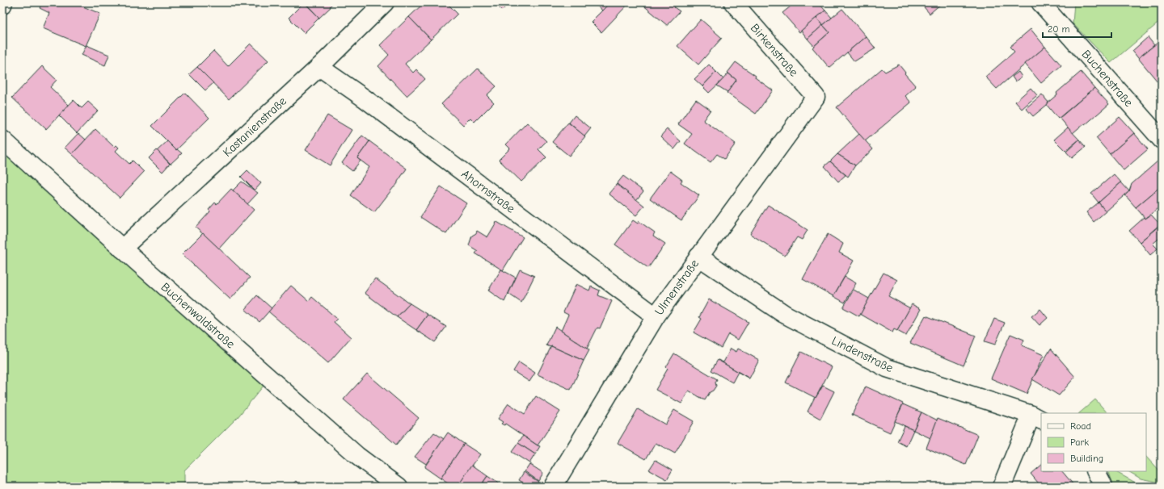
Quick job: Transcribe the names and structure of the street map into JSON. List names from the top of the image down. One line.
{"streets":{"street":["Birkenstraße","Buchenstraße","Kastanienstraße","Ahornstraße","Ulmenstraße","Buchenwaldstraße","Lindenstraße"]},"crossings":[["Birkenstraße","Ulmenstraße"],["Kastanienstraße","Ahornstraße"],["Kastanienstraße","Buchenwaldstraße"],["Ahornstraße","Ulmenstraße"],["Ulmenstraße","Lindenstraße"]],"legend":["Road","Park","Building"],"scale_bar":"20 m"}
